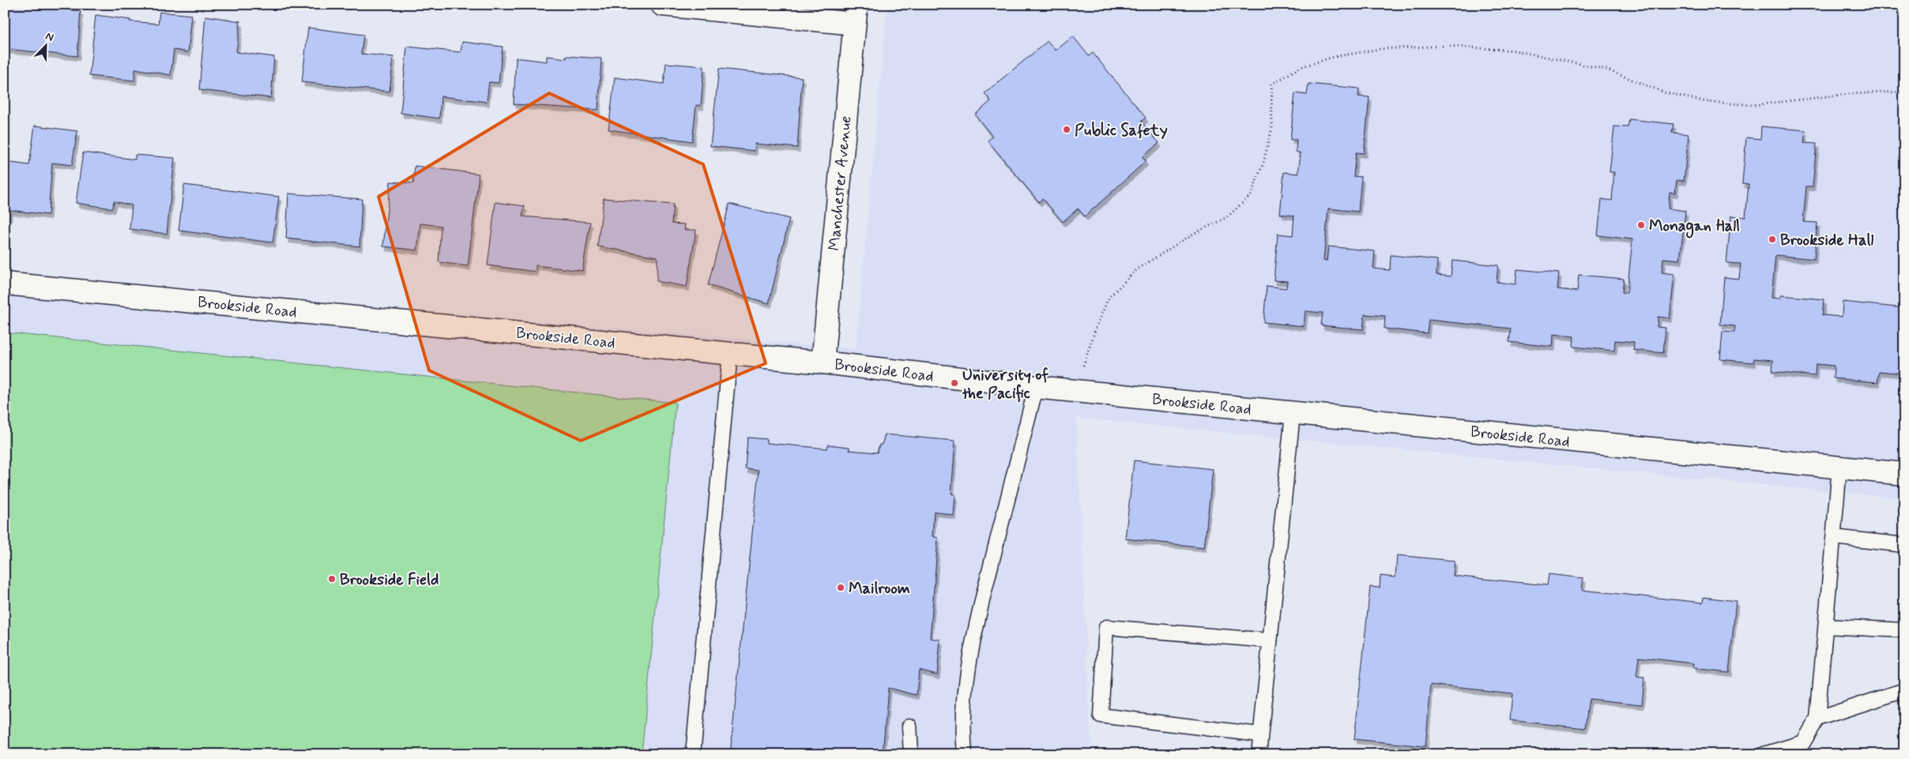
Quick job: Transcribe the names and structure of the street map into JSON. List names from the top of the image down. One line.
{"streets":{"street":["Manchester Avenue","Brookside Road"]},"crossings":[["Manchester Avenue","Brookside Road"]],"places":["Public Safety","Monagan Hall","Brookside Hall","University of the Pacific","Brookside Field","Mailroom"],"north":"top right"}
